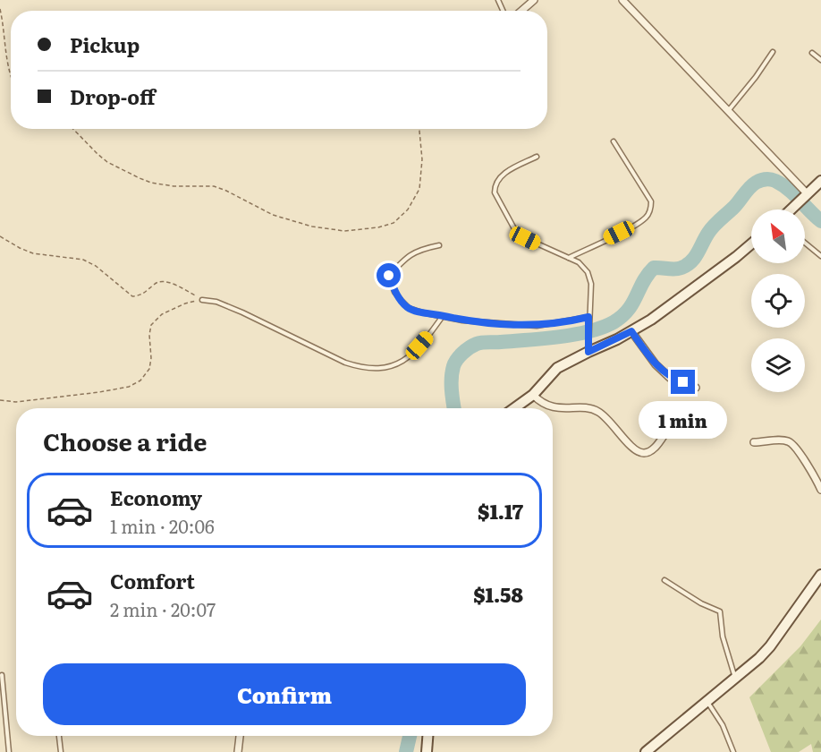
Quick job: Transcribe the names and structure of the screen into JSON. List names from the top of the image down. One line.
{"north":"top left","page":{"banner":["Pickup","Drop-off"],"bubble":"1 min","heading":"Choose a ride","list":[{"name":"Economy","note":"1 min · 20:06","value":"$1.17"},{"name":"Comfort","note":"2 min · 20:07","value":"$1.58"}],"buttons":"Confirm"}}
